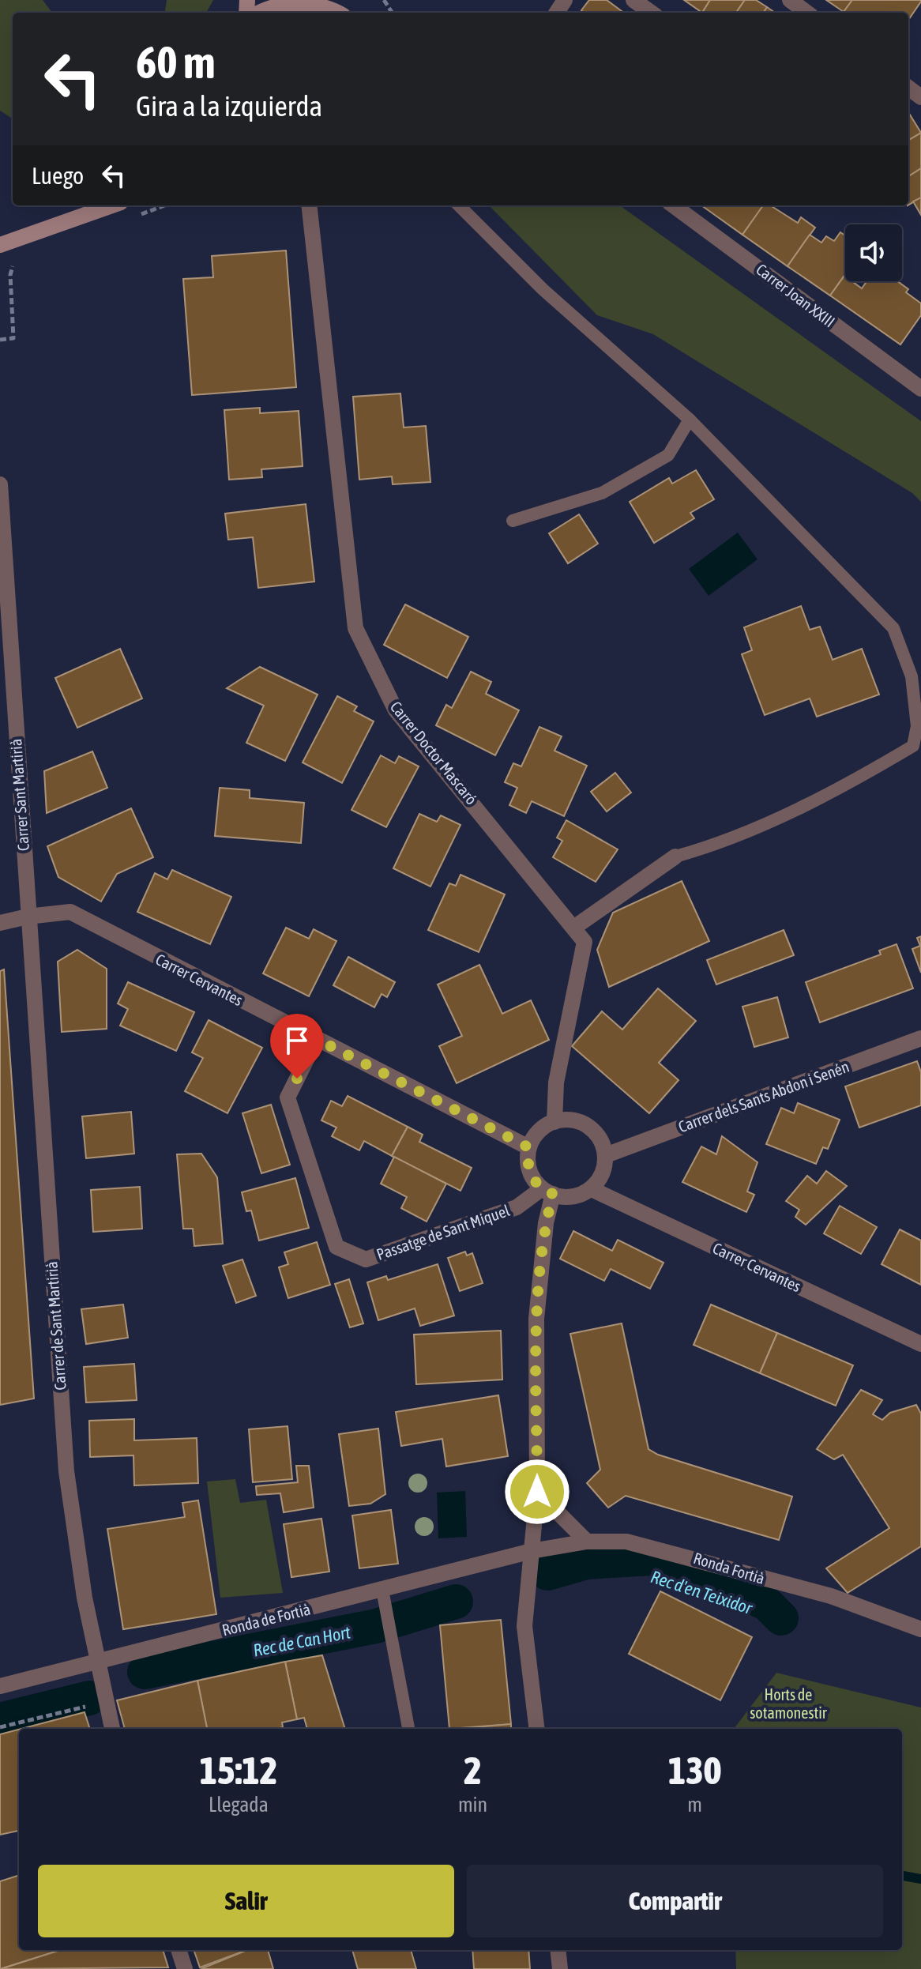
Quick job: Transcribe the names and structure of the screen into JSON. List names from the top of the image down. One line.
{"streets":{"street":["Carrer Joan XXIII","Carrer Doctor Mascaró","Carrer Sant Martirià","Carrer Cervantes","Carrer dels Sants Abdon i Senén","Passatge de Sant Miquel","Carrer de Sant Martirià","Ronda Fortià","Ronda de Fortià"]},"crossings":[["Carrer Doctor Mascaró","Carrer Cervantes"],["Carrer Doctor Mascaró","Carrer dels Sants Abdon i Senén"],["Carrer Doctor Mascaró","Passatge de Sant Miquel"],["Carrer Sant Martirià","Carrer Cervantes"],["Carrer Sant Martirià","Carrer de Sant Martirià"],["Carrer Cervantes","Carrer dels Sants Abdon i Senén"],["Carrer Cervantes","Passatge de Sant Miquel"],["Carrer Cervantes","Carrer de Sant Martirià"],["Carrer dels Sants Abdon i Senén","Passatge de Sant Miquel"],["Carrer de Sant Martirià","Ronda de Fortià"],["Ronda Fortià","Ronda de Fortià"]],"water":["Rec d'en Teixidor","Rec de Can Hort"],"parks":["Horts de sotamonestir"],"page":{"turn":["60 m","Gira a la izquierda"],"then":"Luego","eta":["15:12","Llegada","2","min","130","m"],"buttons":["Salir","Compartir"]}}
